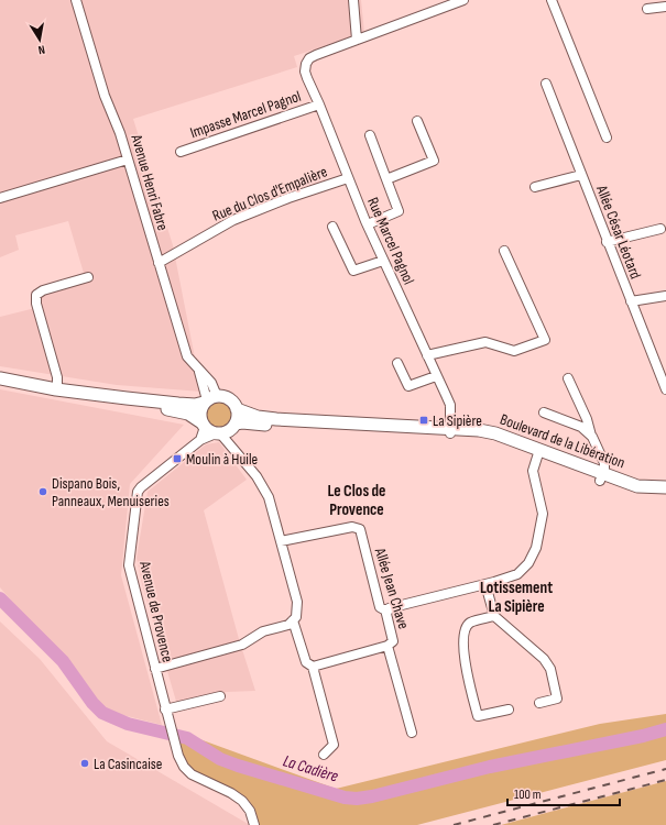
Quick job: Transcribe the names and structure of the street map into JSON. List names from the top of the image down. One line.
{"streets":{"street":["Impasse Marcel Pagnol","Avenue Henri Fabre","Rue du Clos d'Empalière","Allée César Léotard","Rue Marcel Pagnol","Boulevard de la Libération","Allée Jean Chave","Avenue de Provence"]},"crossings":[["Impasse Marcel Pagnol","Rue Marcel Pagnol"],["Avenue Henri Fabre","Rue du Clos d'Empalière"],["Avenue Henri Fabre","Boulevard de la Libération"],["Avenue Henri Fabre","Avenue de Provence"],["Rue du Clos d'Empalière","Rue Marcel Pagnol"],["Rue Marcel Pagnol","Boulevard de la Libération"],["Boulevard de la Libération","Avenue de Provence"]],"districts":["Le Clos de Provence","Lotissement La Sipière"],"water":["La Cadière"],"places":{"transit":["La Sipière","Moulin à Huile"],"other":["Dispano Bois, Panneaux, Menuiseries","La Casincaise"]},"scale_bar":"100 m","north":"bottom"}
